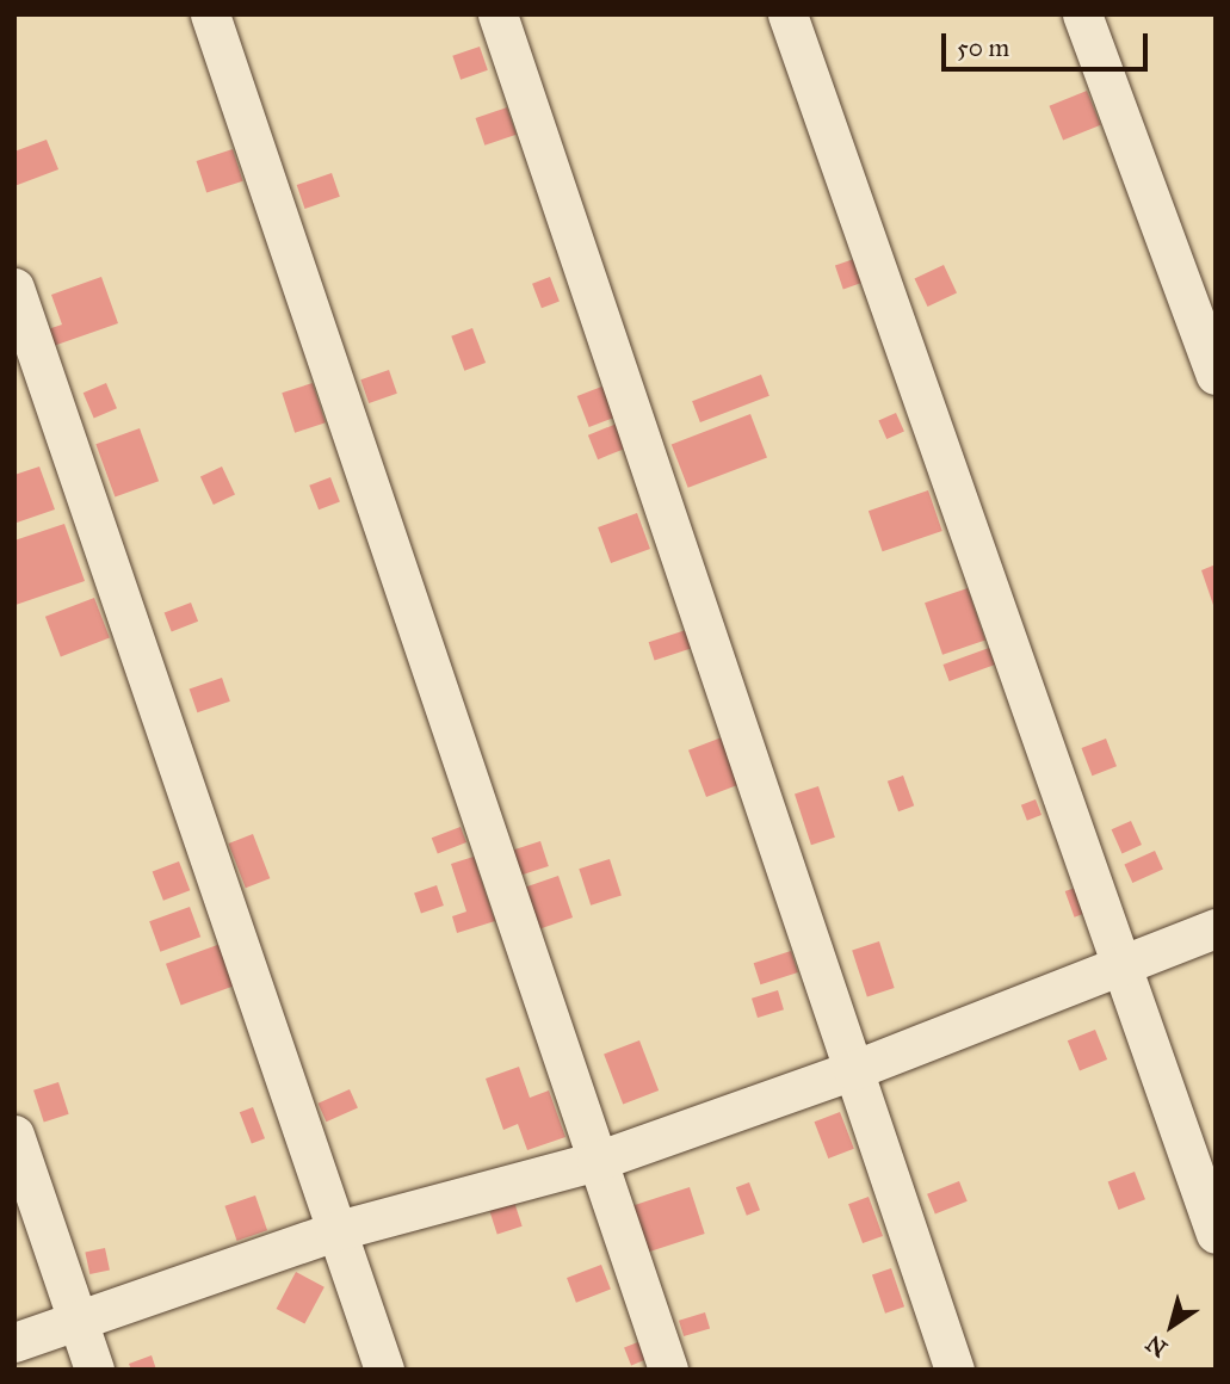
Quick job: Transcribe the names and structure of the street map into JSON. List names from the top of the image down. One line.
{"scale_bar":"50 m","north":"bottom left"}
